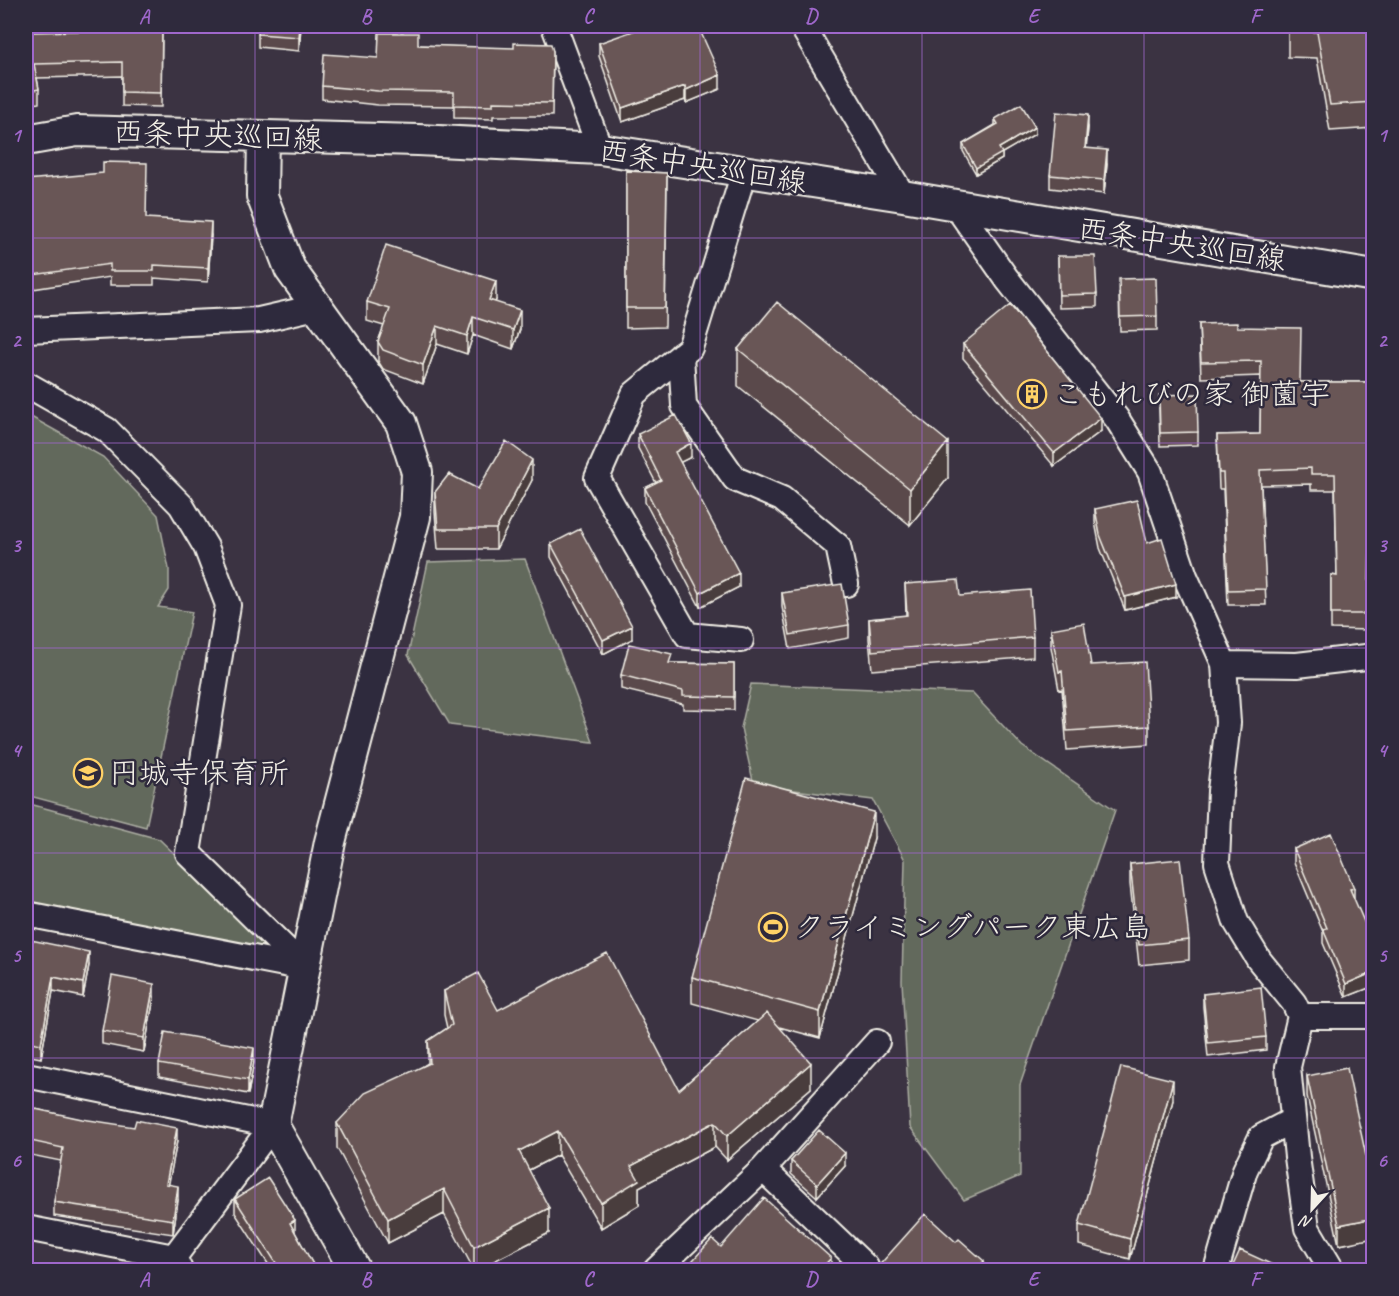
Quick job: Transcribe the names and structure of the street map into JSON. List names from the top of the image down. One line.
{"streets":{"street":["西条中央巡回線"]},"places":{"building":["こもれびの家 御薗宇"],"school or university":["円城寺保育所"],"sports":["クライミングパーク東広島"]},"north":"bottom","grid":{"columns":["A","B","C","D","E","F"],"rows":["1","2","3","4","5","6"]}}
